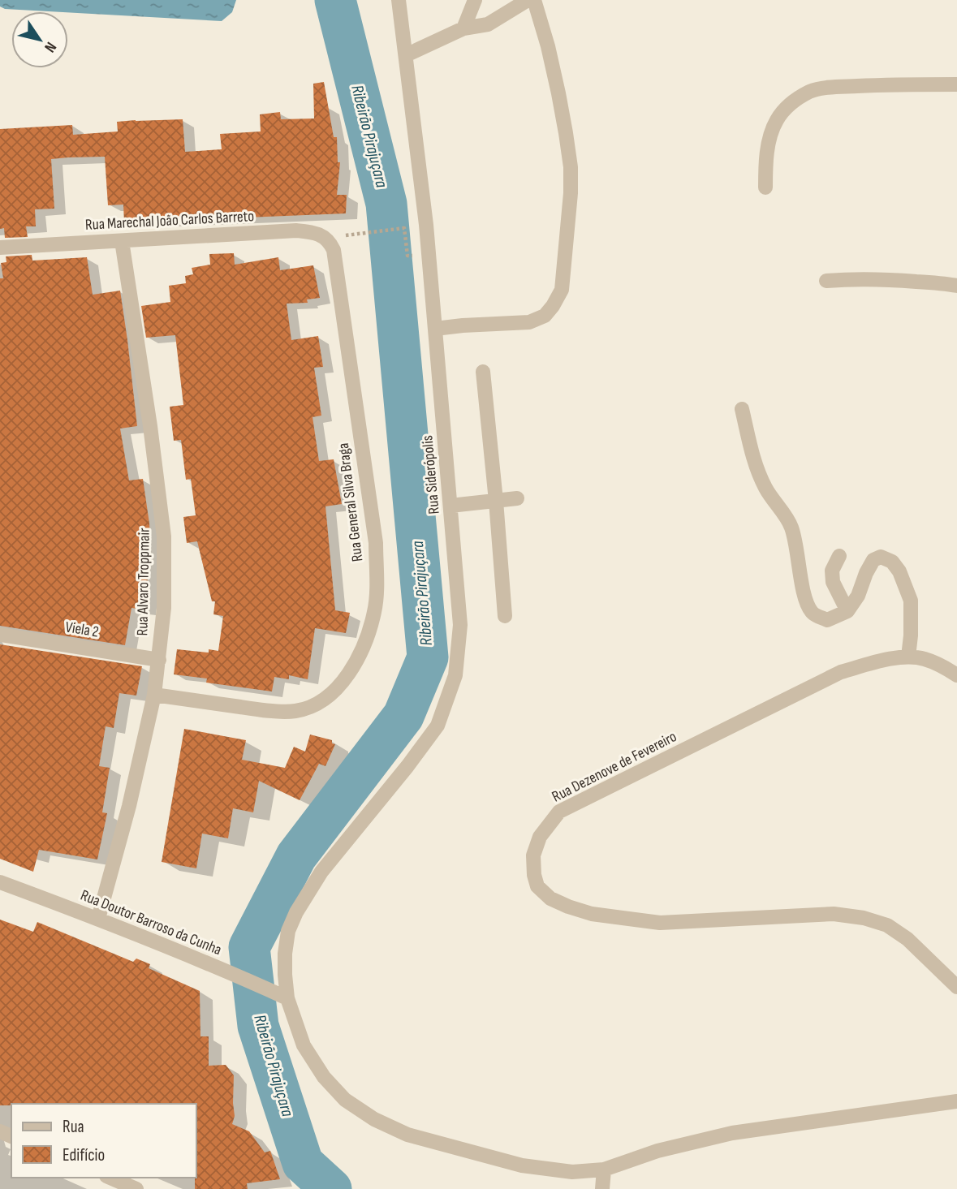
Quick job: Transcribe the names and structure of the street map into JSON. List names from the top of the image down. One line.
{"streets":{"street":["Rua Marechal João Carlos Barreto","Rua Siderópolis","Rua General Silva Braga","Rua Alvaro Troppmair","Viela 2","Rua Dezenove de Fevereiro","Rua Doutor Barroso da Cunha"]},"crossings":[["Rua Marechal João Carlos Barreto","Rua General Silva Braga"],["Rua Marechal João Carlos Barreto","Rua Alvaro Troppmair"],["Rua Siderópolis","Rua Doutor Barroso da Cunha"],["Rua General Silva Braga","Rua Alvaro Troppmair"],["Rua Alvaro Troppmair","Viela 2"],["Rua Alvaro Troppmair","Rua Doutor Barroso da Cunha"]],"water":["Ribeirão Pirajuçara"],"legend":["Rua","Edifício"],"north":"bottom right"}
